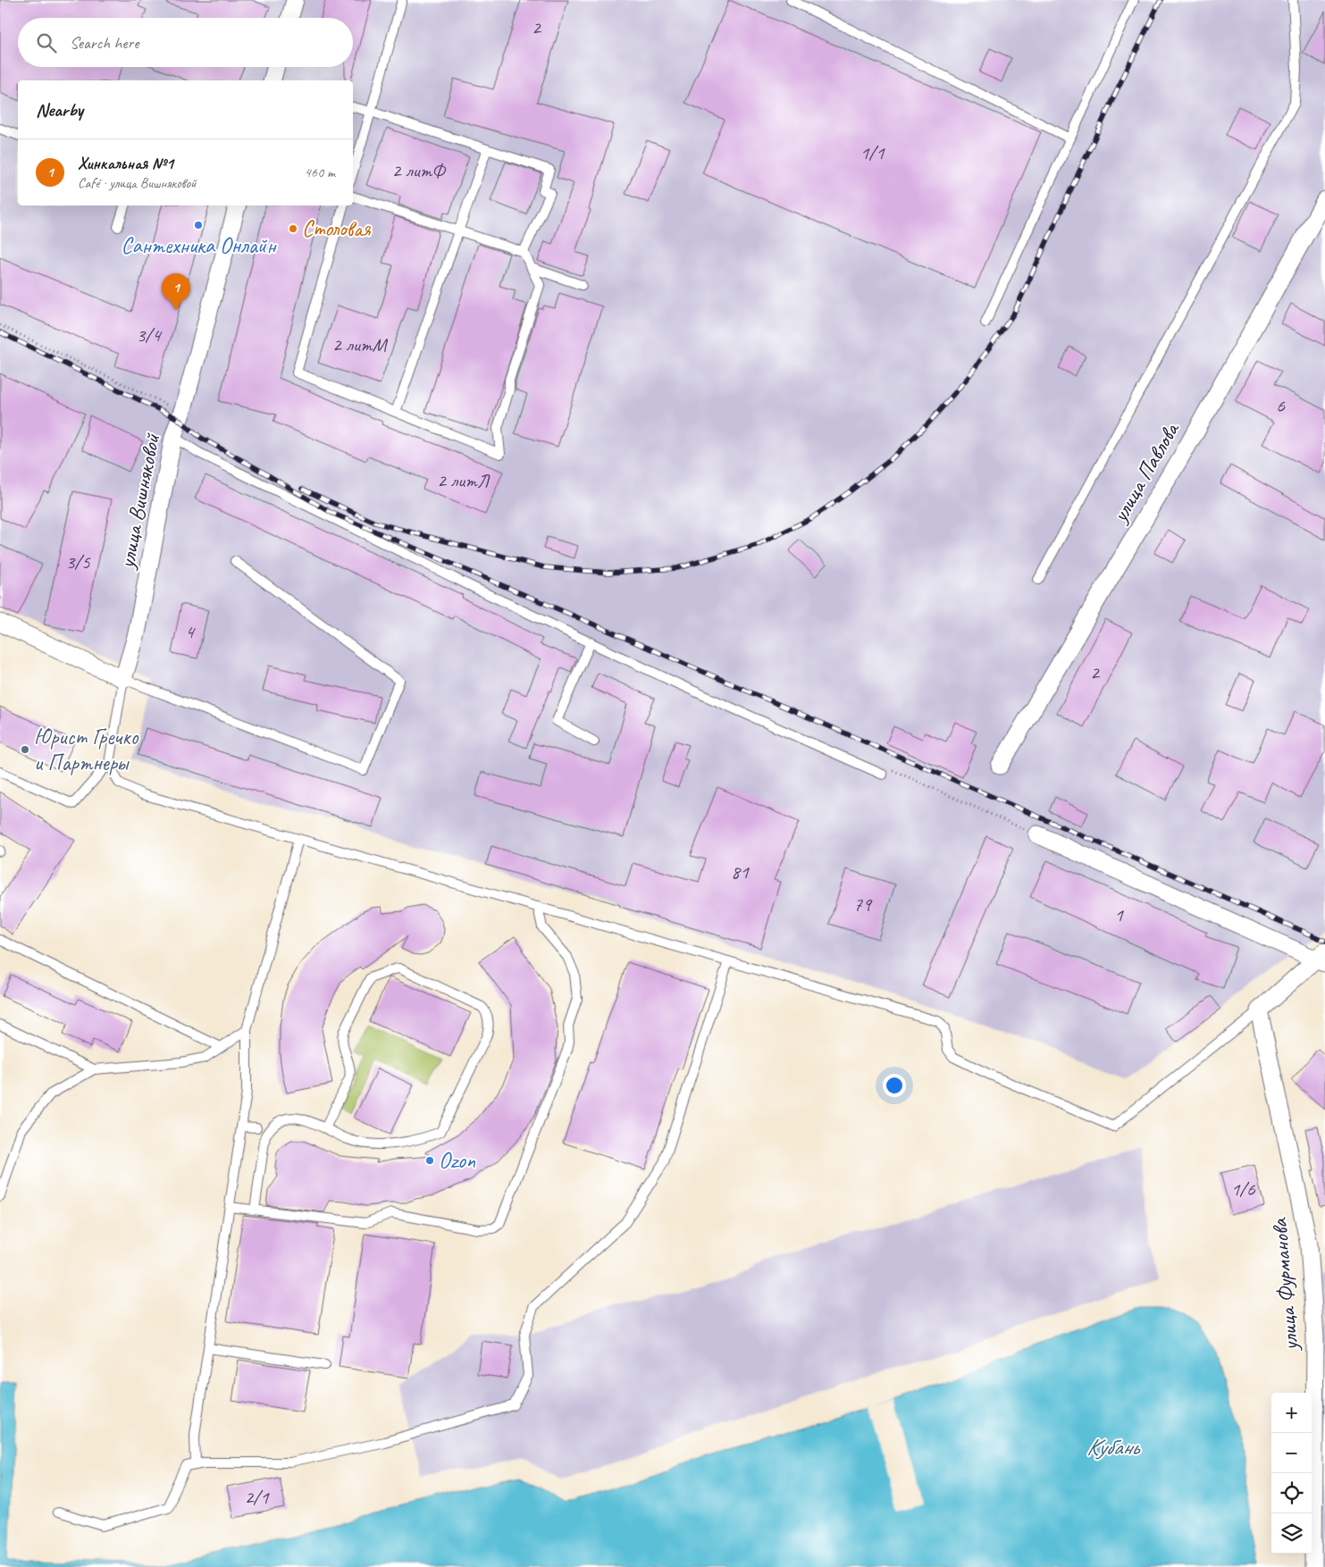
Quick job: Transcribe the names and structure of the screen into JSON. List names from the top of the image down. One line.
{"streets":{"street":["улица Павлова","улица Вишняковой","улица Фурманова"]},"water":["Кубань"],"places":["Сантехника Онлайн","Столовая","Юрист Гречко и Партнеры","Ozon"],"house_numbers":["2","1/1","2 литФ","3/4","2 литМ","6","2 литЛ","3/5","4","2","81","79","1","1/6","2/1"],"page":{"search":"Search here","heading":"Nearby","list":[{"mark":"1","name":"Хинкальная №1","note":"Café · улица Вишняковой","value":"460 m"}],"pins":"1","map_buttons":["+","−"]}}
